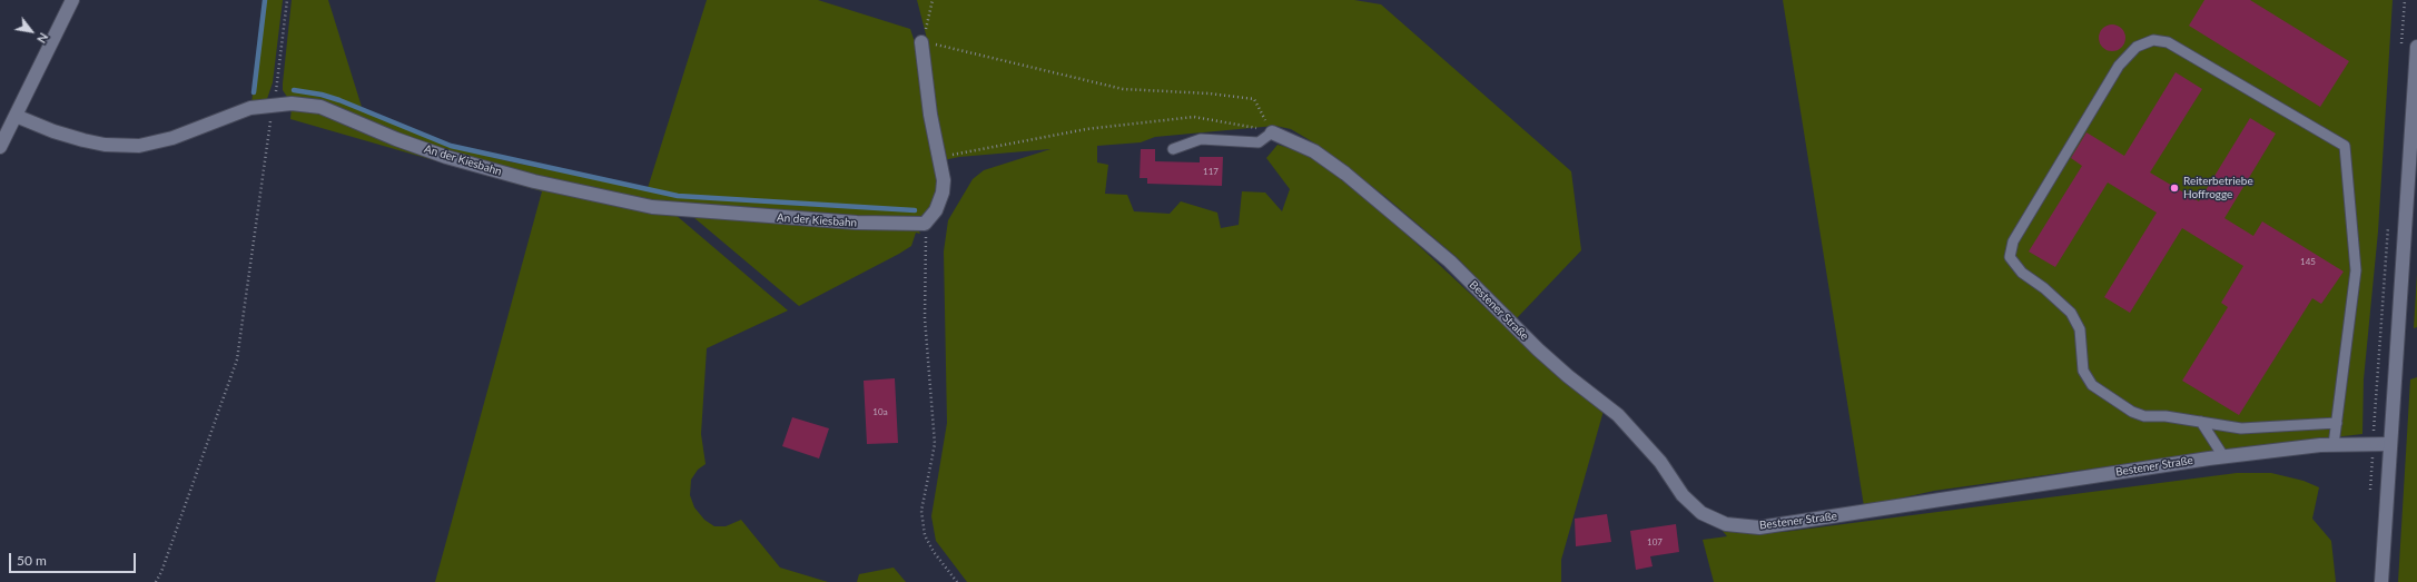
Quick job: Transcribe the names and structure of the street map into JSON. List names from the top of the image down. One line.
{"streets":{"street":["An der Kiesbahn","Bestener Straße"]},"places":["Reiterbetriebe Hoffrogge"],"house_numbers":["117","145","10a","107"],"scale_bar":"50 m","north":"bottom right"}
